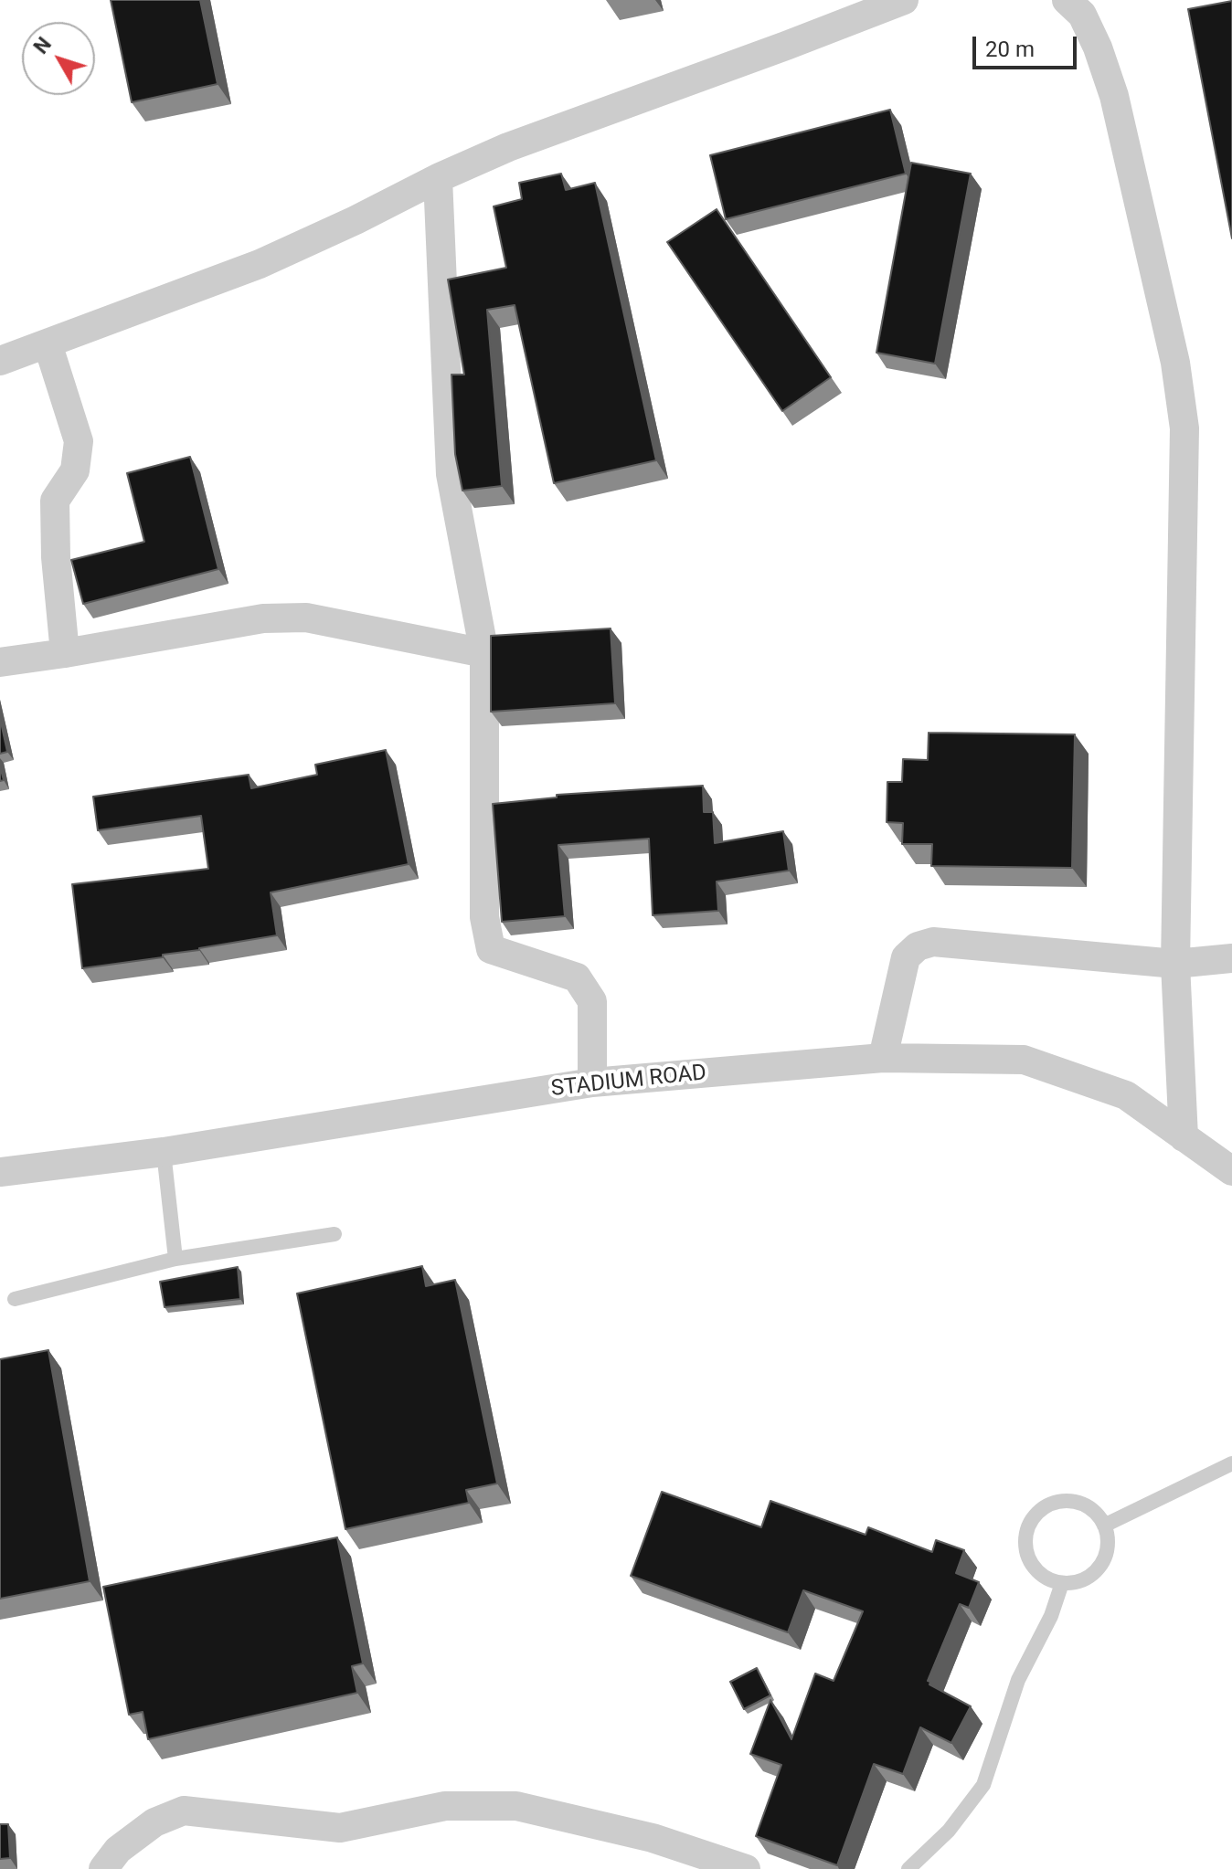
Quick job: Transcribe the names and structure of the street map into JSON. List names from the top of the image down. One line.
{"streets":{"street":["STADIUM ROAD"]},"scale_bar":"20 m","north":"top left"}
